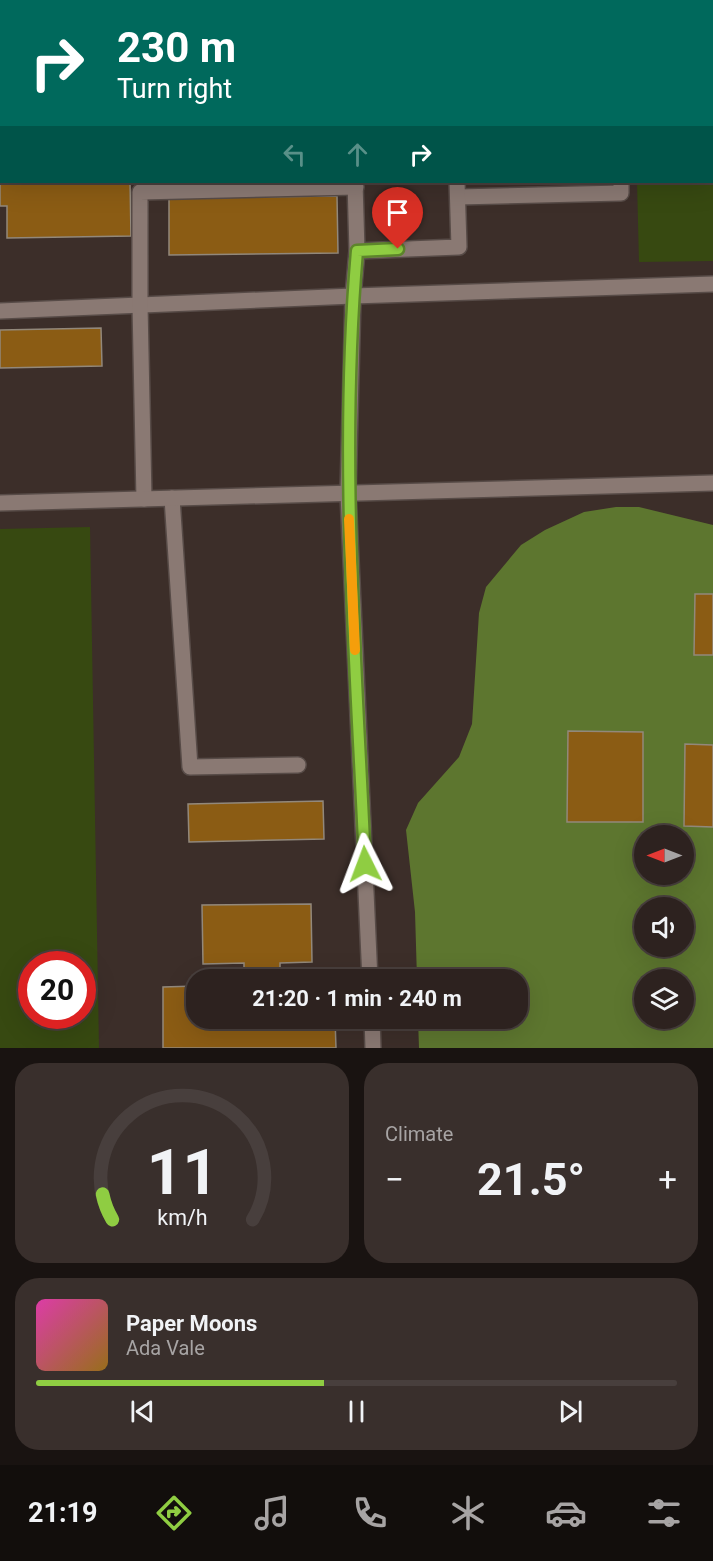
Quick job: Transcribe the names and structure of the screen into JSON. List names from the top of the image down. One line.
{"north":"left","page":{"turn":["230 m","Turn right"],"limit":"20","trip":"21:20 · 1 min · 240 m","tile":"Climate","heat":["−","21.5°","+"],"song":["Paper Moons","Ada Vale"],"tabs":"21:19","gauge":["11","km/h"]}}
